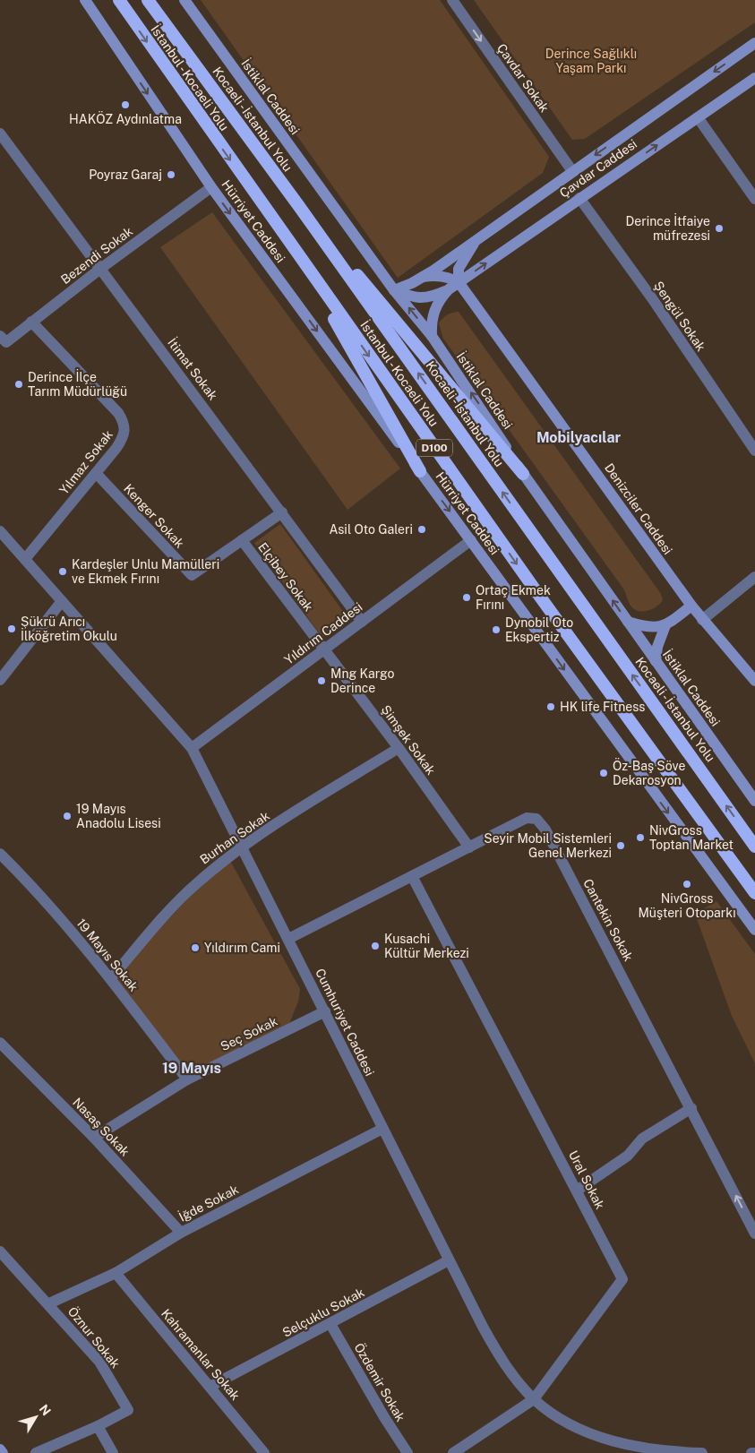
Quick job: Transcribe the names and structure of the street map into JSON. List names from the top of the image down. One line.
{"streets":{"highway":["İstanbul - Kocaeli Yolu","Kocaeli - İstanbul Yolu","D100"],"main road":["İstiklal Caddesi","Çavdar Caddesi","Hürriyet Caddesi","Denizciler Caddesi"],"street":["Çavdar Sokak","Bezendi Sokak","Şengül Sokak","İtimat Sokak","Yılmaz Sokak","Kenger Sokak","Elçibey Sokak","Yıldırım Caddesi","Şimşek Sokak","Burhan Sokak","Cantekin Sokak","19 Mayıs Sokak","Cumhuriyet Caddesi","Seç Sokak","Nasaş Sokak","Ural Sokak","İğde Sokak","Selçuklu Sokak","Öznur Sokak","Kahramanlar Sokak","Özdemir Sokak"]},"crossings":[["Çavdar Sokak","Çavdar Caddesi"],["İstiklal Caddesi","Çavdar Caddesi"],["Çavdar Caddesi","Şengül Sokak"],["Çavdar Caddesi","Denizciler Caddesi"],["Hürriyet Caddesi","Bezendi Sokak"],["Hürriyet Caddesi","Yıldırım Caddesi"],["Bezendi Sokak","İtimat Sokak"],["Bezendi Sokak","Yılmaz Sokak"],["İtimat Sokak","Kenger Sokak"],["İtimat Sokak","Yıldırım Caddesi"],["Yılmaz Sokak","Kenger Sokak"],["Yılmaz Sokak","Cumhuriyet Caddesi"],["Kenger Sokak","Elçibey Sokak"],["Elçibey Sokak","Yıldırım Caddesi"],["Elçibey Sokak","Şimşek Sokak"],["Yıldırım Caddesi","Şimşek Sokak"],["Yıldırım Caddesi","Cumhuriyet Caddesi"],["Şimşek Sokak","Burhan Sokak"],["Şimşek Sokak","Cantekin Sokak"],["Burhan Sokak","19 Mayıs Sokak"],["Burhan Sokak","Cumhuriyet Caddesi"],["Cantekin Sokak","Cumhuriyet Caddesi"],["Cantekin Sokak","Ural Sokak"],["19 Mayıs Sokak","Seç Sokak"],["Cumhuriyet Caddesi","Seç Sokak"],["Cumhuriyet Caddesi","Ural Sokak"],["Cumhuriyet Caddesi","İğde Sokak"],["Cumhuriyet Caddesi","Selçuklu Sokak"],["Seç Sokak","Nasaş Sokak"],["Nasaş Sokak","İğde Sokak"],["İğde Sokak","Öznur Sokak"],["İğde Sokak","Kahramanlar Sokak"],["Selçuklu Sokak","Kahramanlar Sokak"],["Selçuklu Sokak","Özdemir Sokak"]],"one_way":["Çavdar Sokak","İstiklal Caddesi","Hürriyet Caddesi"],"districts":["Mobilyacılar","19 Mayıs"],"parks":["Derince Sağlıklı Yaşam Parkı"],"places":["HAKÖZ Aydınlatma","Poyraz Garaj","Derince İtfaiye müfrezesi","Derince İlçe Tarım Müdürlüğü","Asil Oto Galeri","Kardeşler Unlu Mamülleri ve Ekmek Fırını","Ortaç Ekmek Fırını","Şükrü Arıcı İlköğretim Okulu","Dynobil Oto Ekspertiz","Mng Kargo Derince","HK life Fitness","Öz-Baş Söve Dekarosyon","19 Mayıs Anadolu Lisesi","NivGross Toptan Market","Seyir Mobil Sistemleri Genel Merkezi","NivGross Müşteri Otoparkı","Kusachi Kültür Merkezi","Yıldırım Cami"],"north":"top right"}
